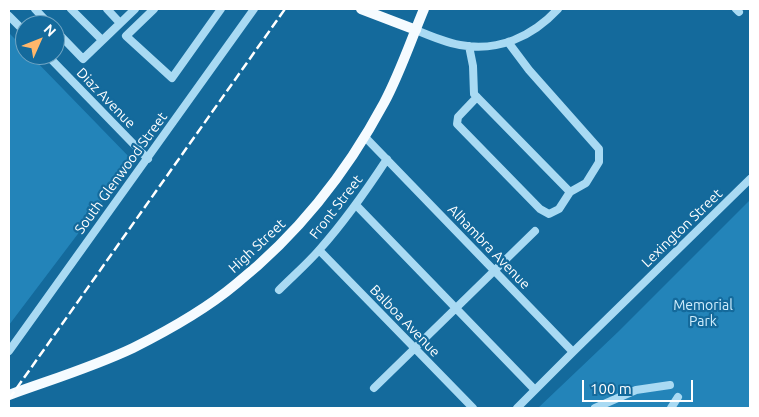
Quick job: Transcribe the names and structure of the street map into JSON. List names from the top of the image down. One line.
{"streets":{"main road":["High Street"],"street":["Diaz Avenue","South Glenwood Street","Front Street","Lexington Street","Alhambra Avenue","Balboa Avenue"]},"crossings":[["Diaz Avenue","South Glenwood Street"],["Front Street","Alhambra Avenue"],["Front Street","Balboa Avenue"],["Lexington Street","Alhambra Avenue"]],"parks":["Memorial Park"],"scale_bar":"100 m","north":"top right"}
